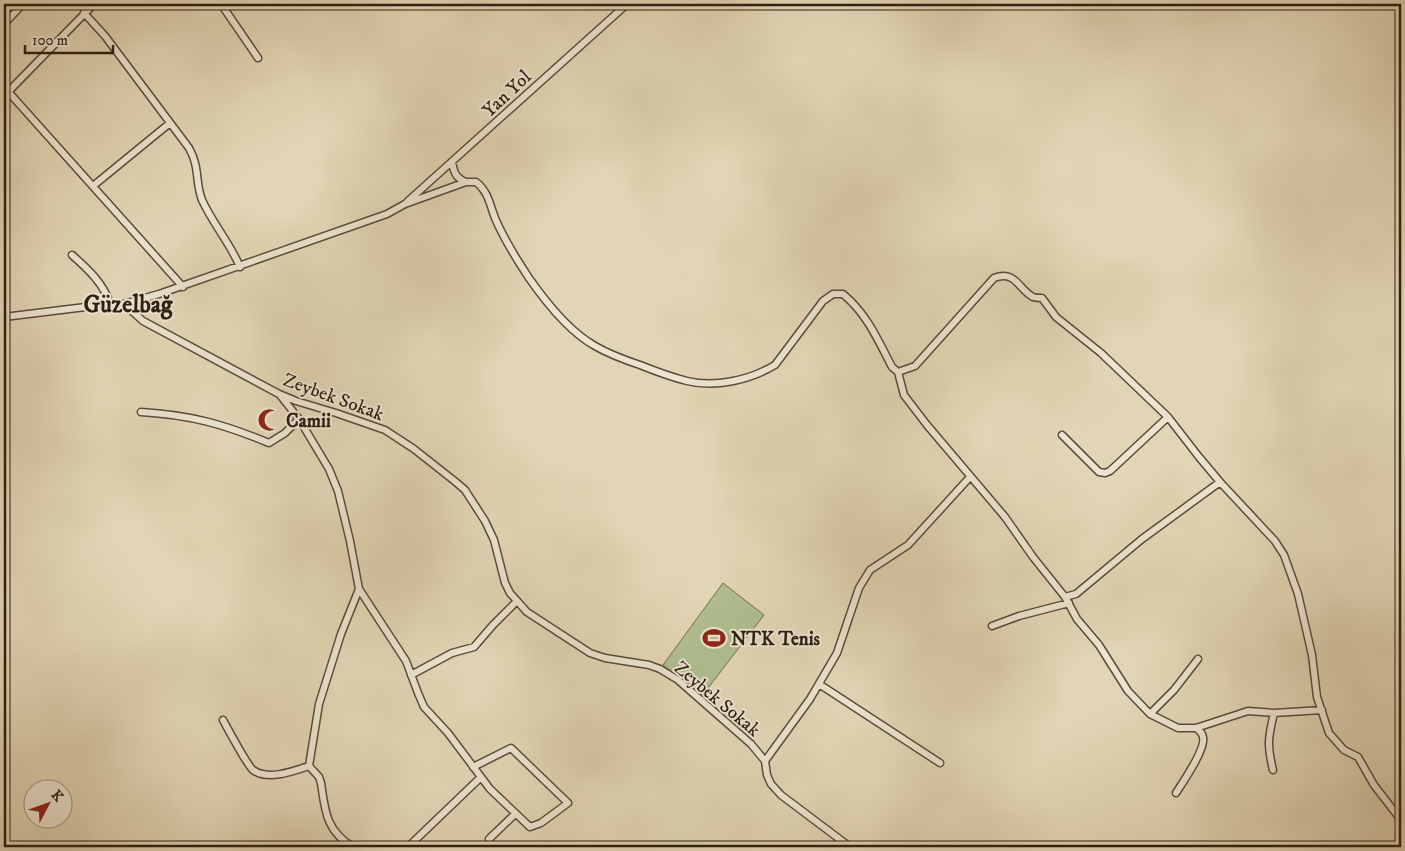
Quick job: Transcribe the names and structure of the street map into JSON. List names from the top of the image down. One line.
{"streets":{"street":["Yan Yol","Zeybek Sokak"]},"districts":["Güzelbağ"],"places":{"mosque":["Camii"],"sports":["NTK Tenis"]},"scale_bar":"100 m","north":"top right"}
